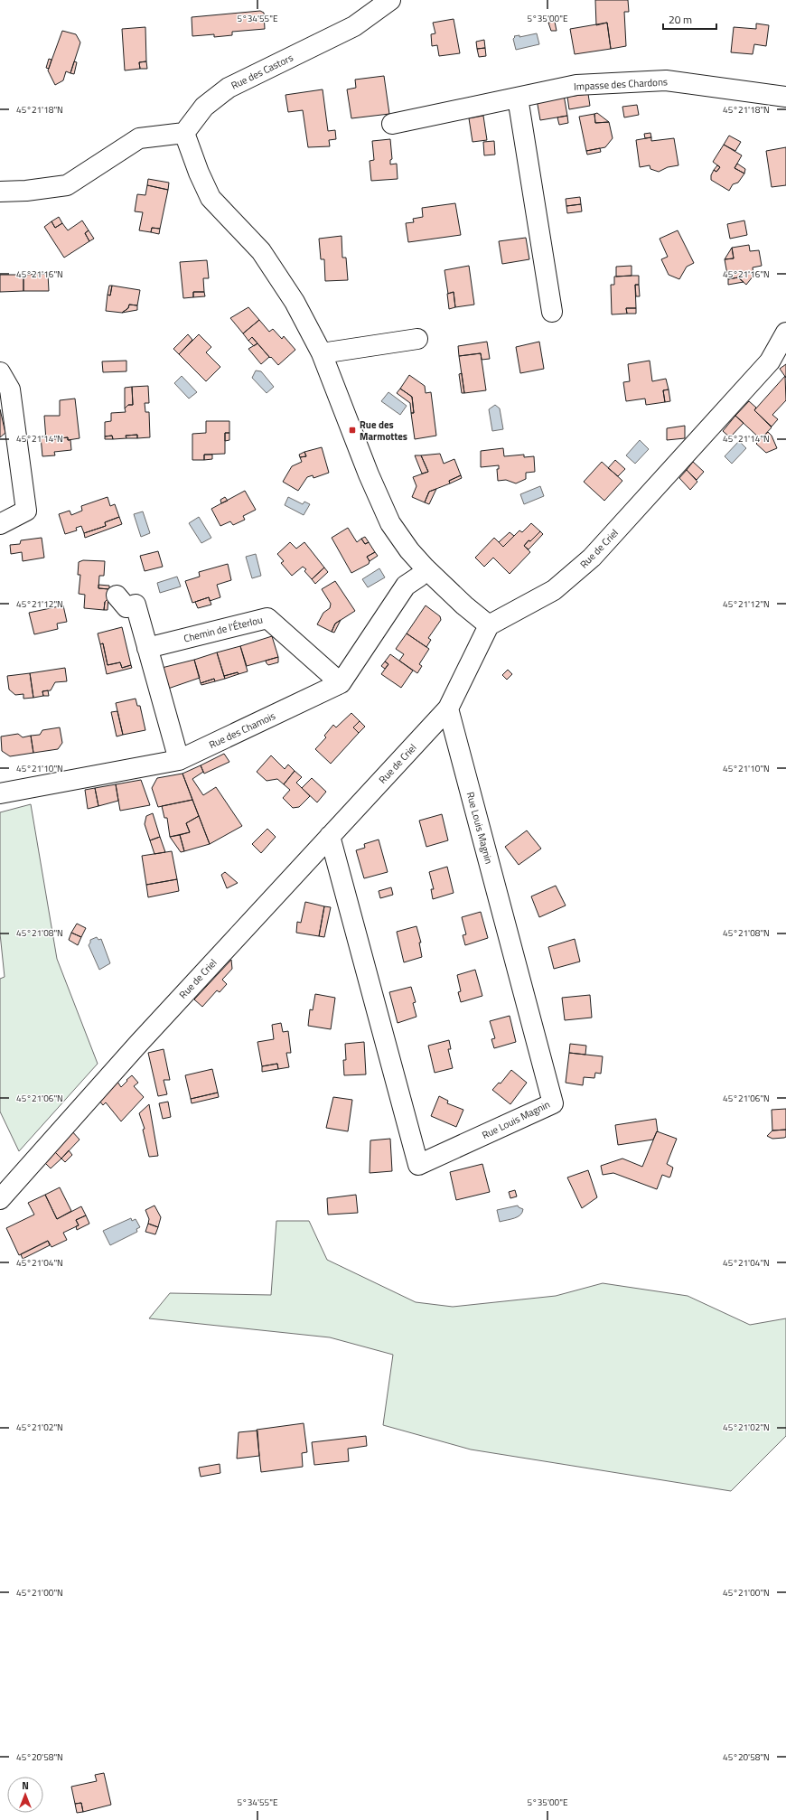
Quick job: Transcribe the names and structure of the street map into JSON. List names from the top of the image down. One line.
{"streets":{"street":["Rue des Castors","Impasse des Chardons","Rue de Criel","Chemin de l'Éterlou","Rue des Chamois","Rue Louis Magnin"]},"crossings":[["Rue de Criel","Rue Louis Magnin"],["Chemin de l'Éterlou","Rue des Chamois"]],"places":{"transit":["Rue des Marmottes"]},"scale_bar":"20 m","north":"top","coordinates":["5°34'55\"E","5°35'00\"E","45°21'18\"N","45°21'16\"N","45°21'14\"N","45°21'12\"N","45°21'10\"N","45°21'08\"N","45°21'06\"N","45°21'04\"N","45°21'02\"N","45°21'00\"N","45°20'58\"N"]}
